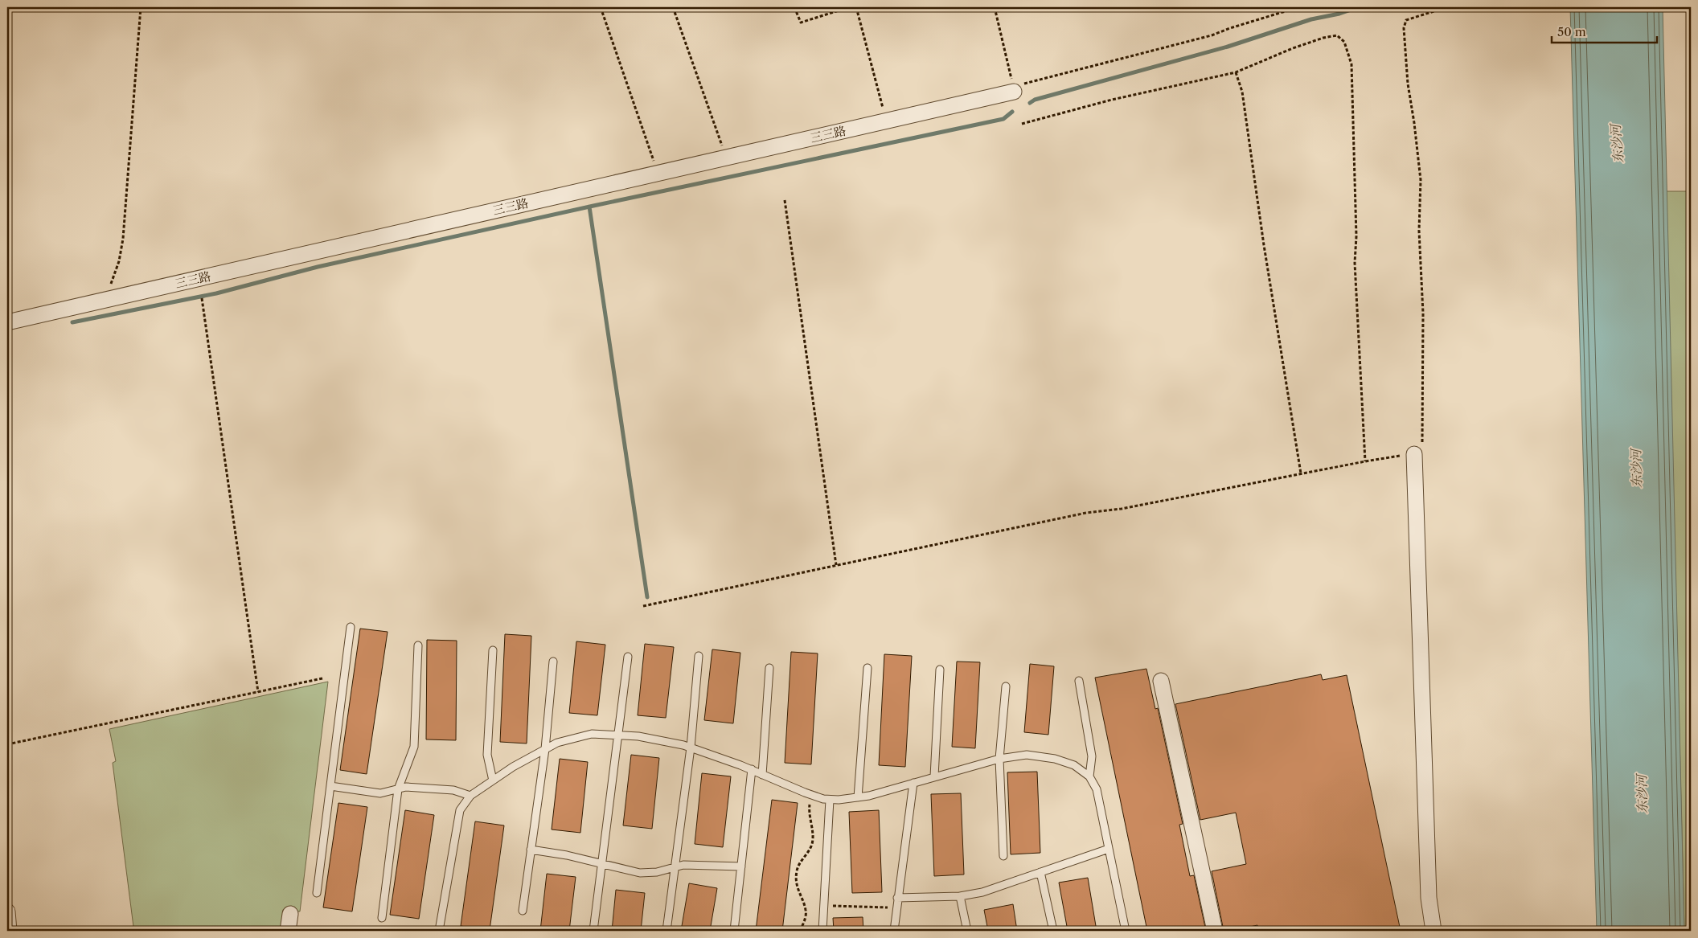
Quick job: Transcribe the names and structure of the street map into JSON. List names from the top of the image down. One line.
{"streets":{"street":["三三路"]},"water":["东沙河"],"scale_bar":"50 m"}
